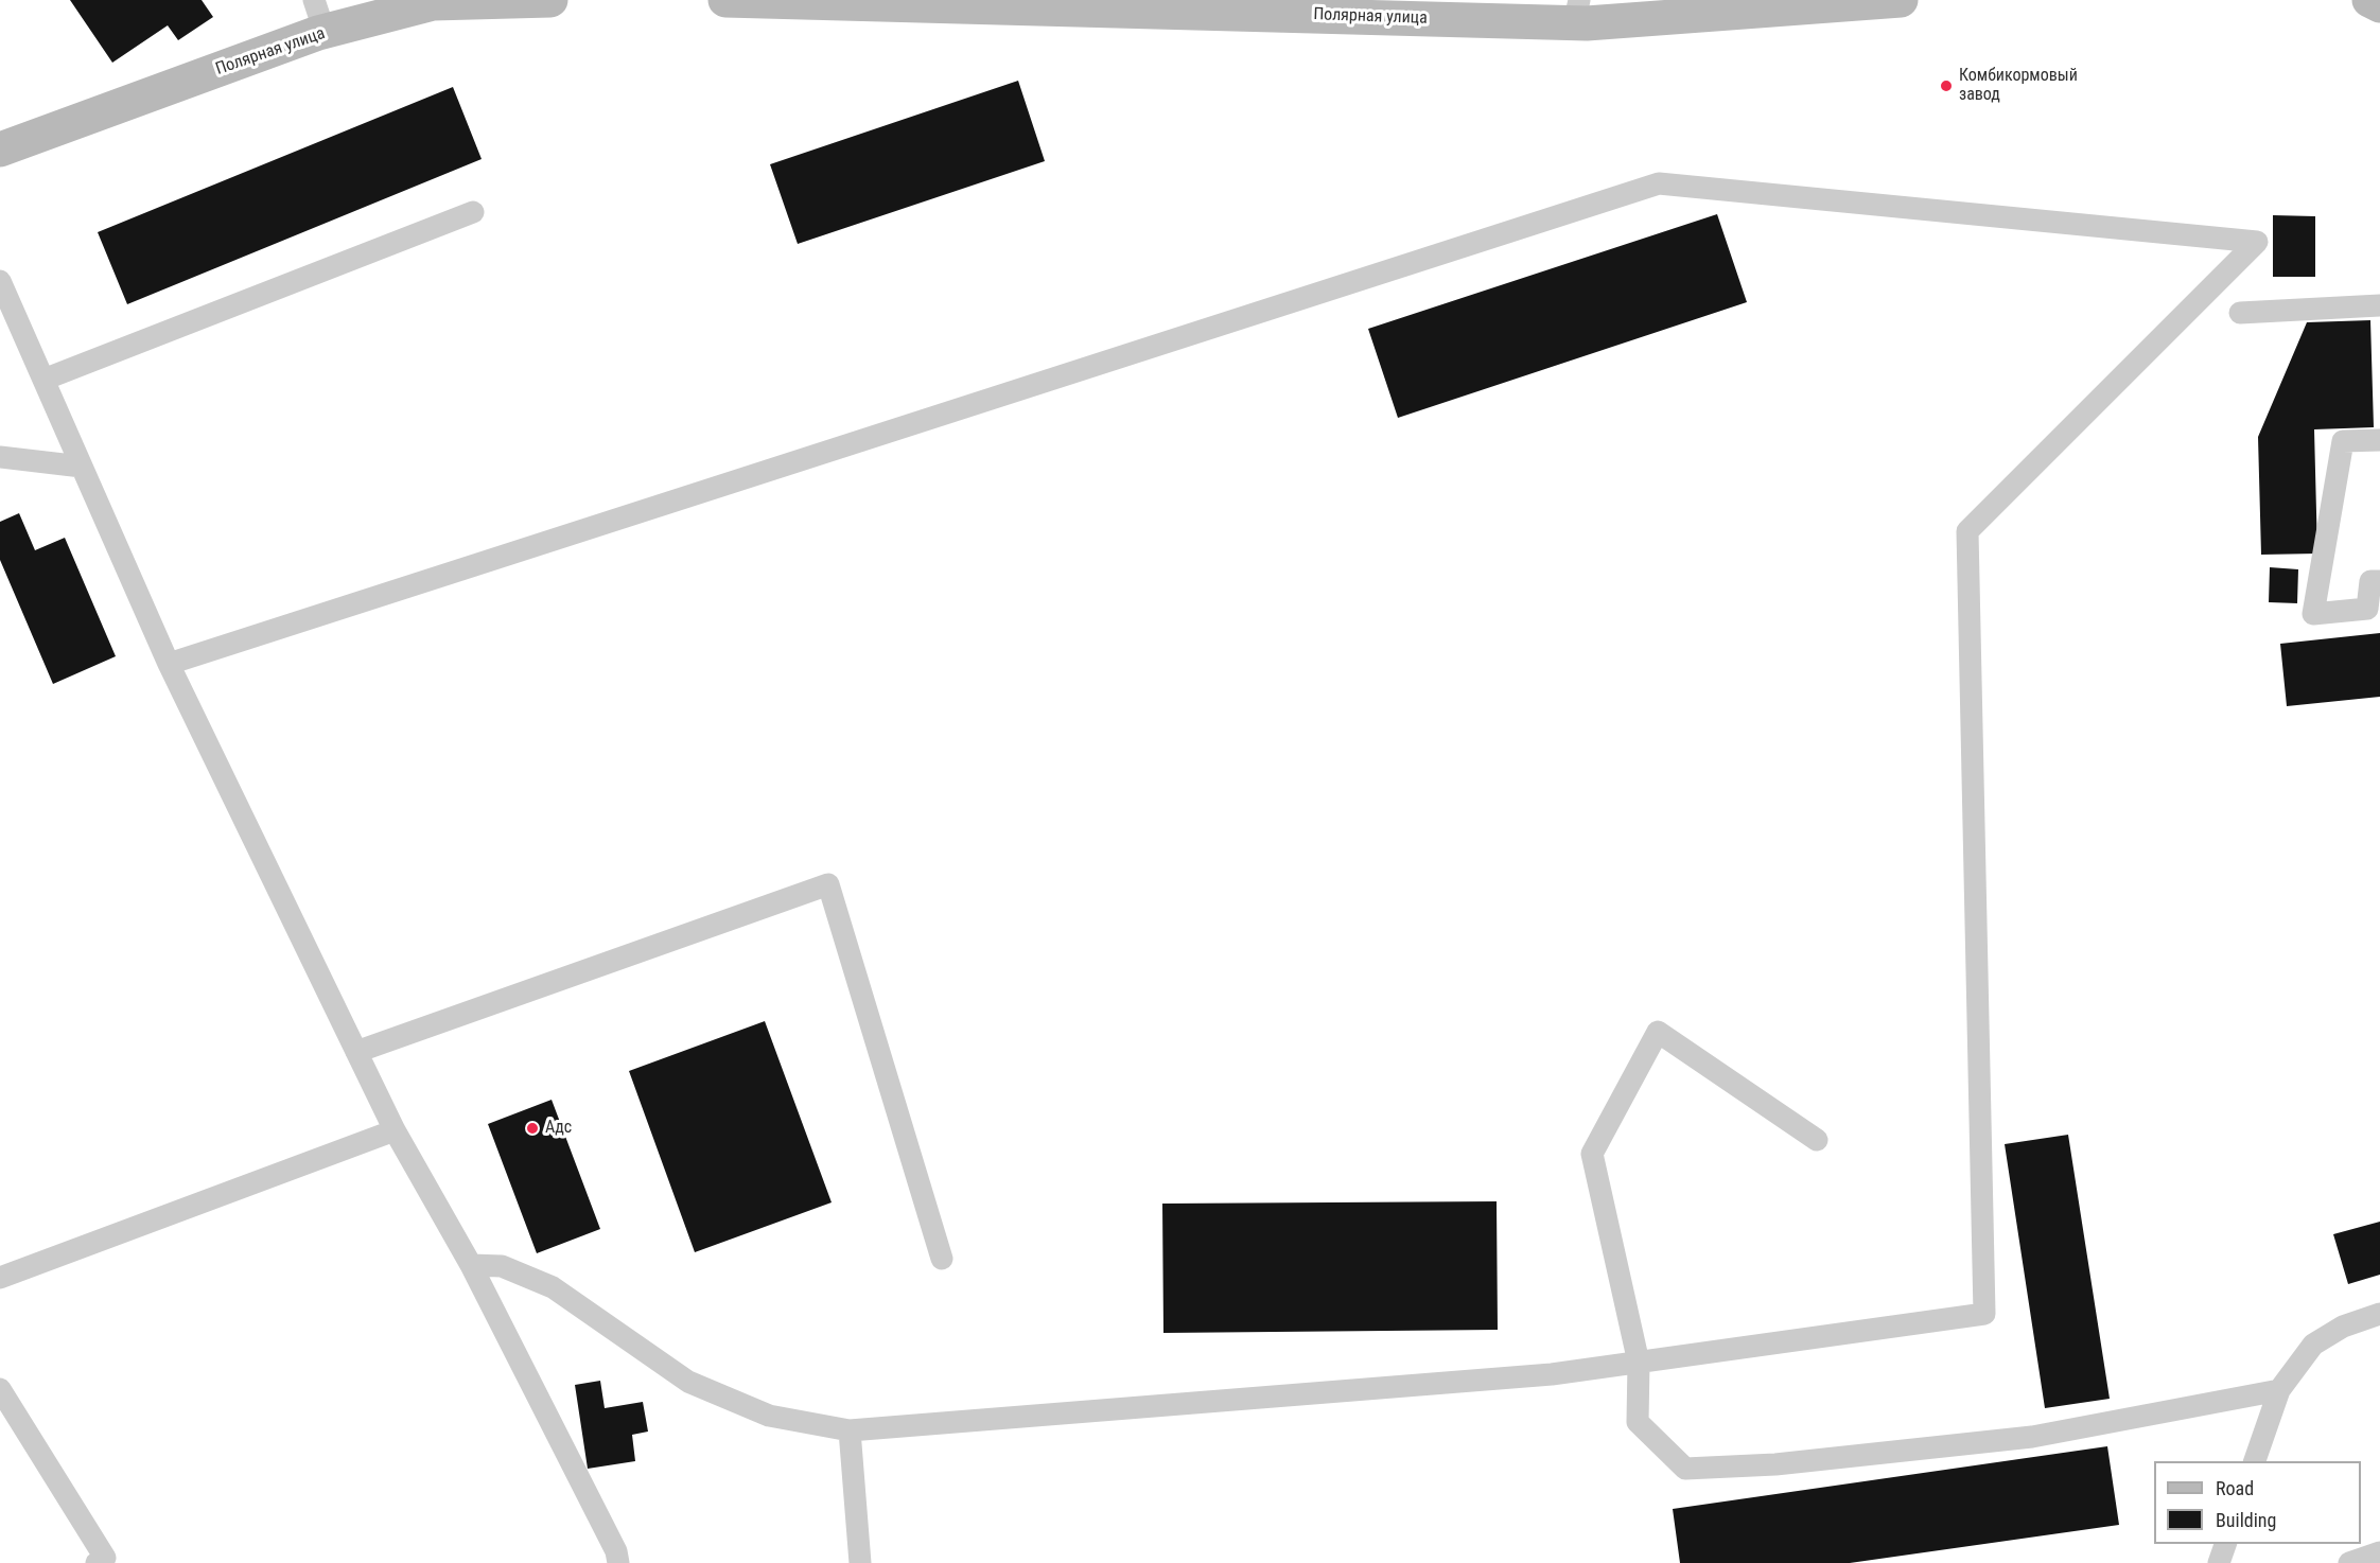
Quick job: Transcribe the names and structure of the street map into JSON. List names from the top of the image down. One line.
{"streets":{"main road":["Полярная улица"]},"places":["Комбикормовый завод","Адс"],"legend":["Road","Building"]}
